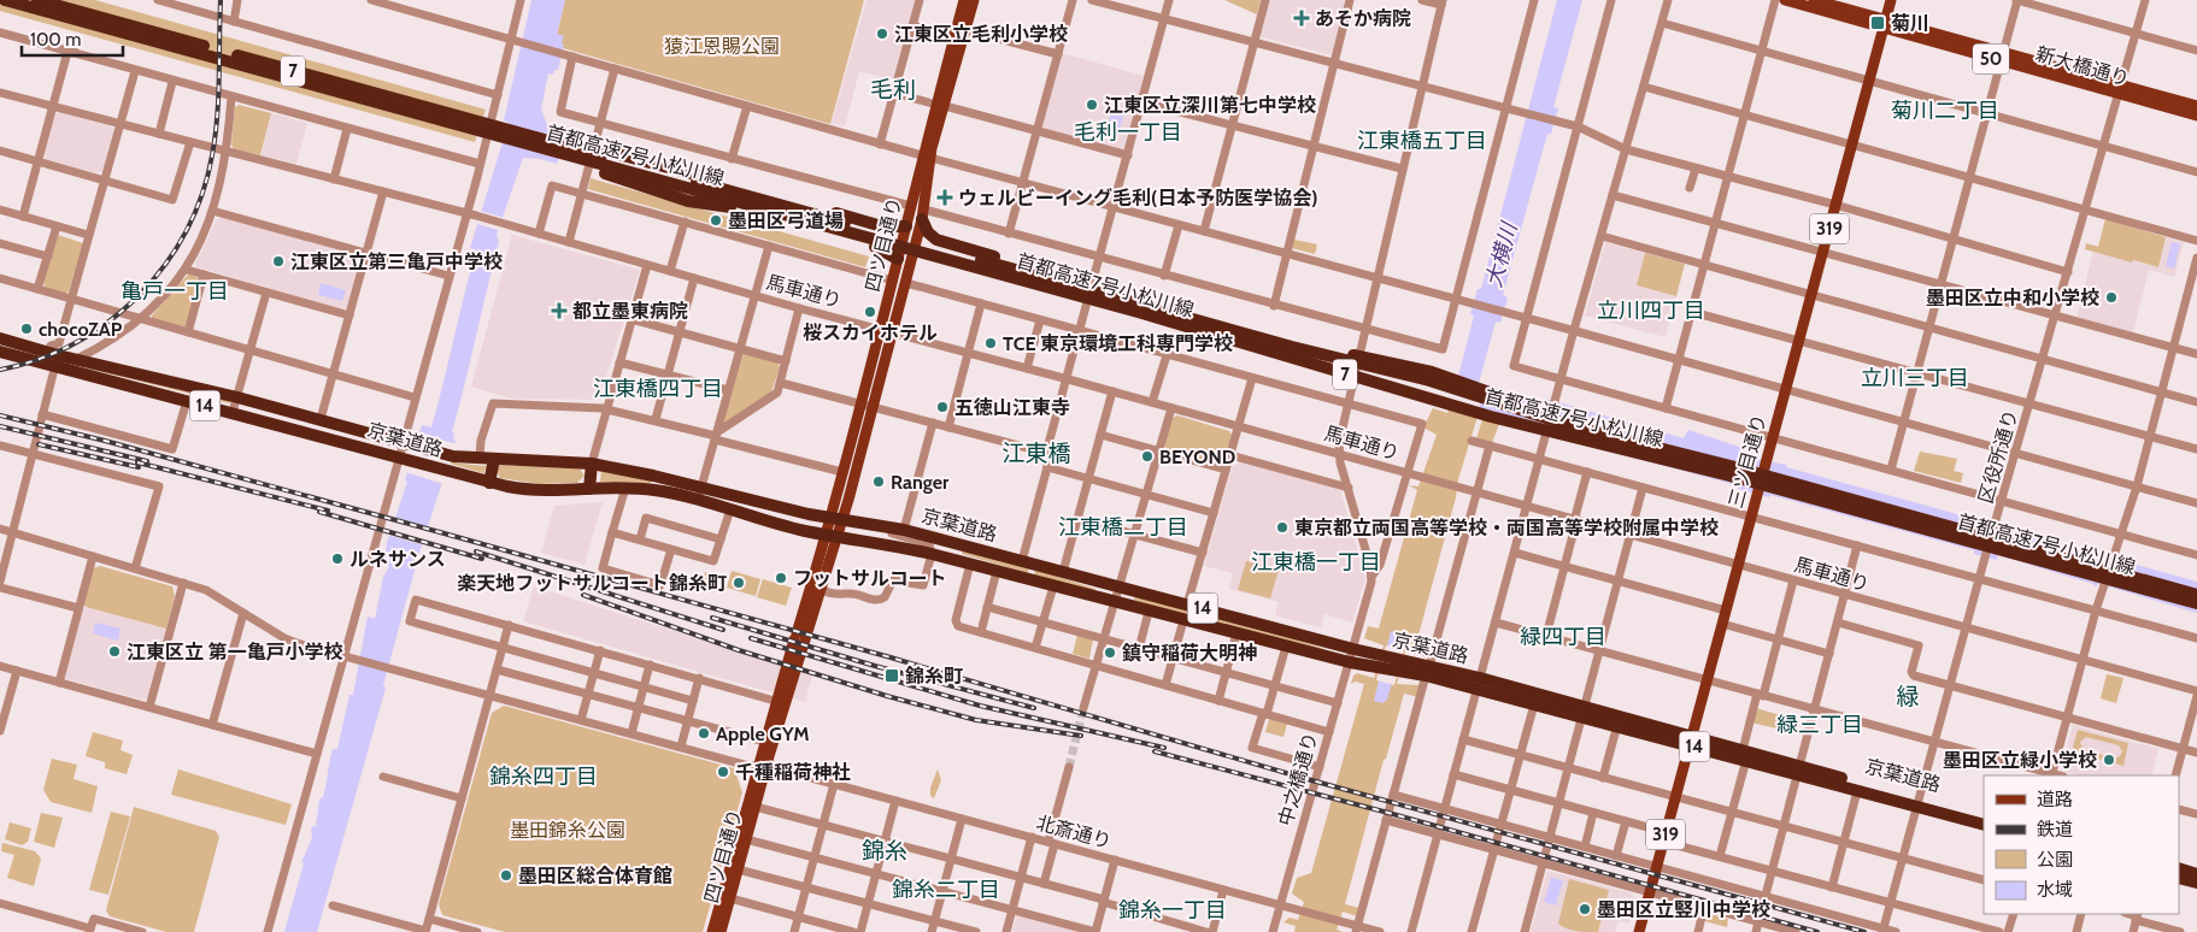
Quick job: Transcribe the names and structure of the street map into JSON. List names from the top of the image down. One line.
{"streets":{"highway":["7","首都高速7号小松川線","14","京葉道路"],"main road":["50","新大橋通り","319","四ツ目通り","三ツ目通り"],"street":["馬車通り","区役所通り","中之橋通り","北斎通り"]},"crossings":[["新大橋通り","区役所通り"],["新大橋通り","三ツ目通り"],["四ツ目通り","馬車通り"],["四ツ目通り","14"],["四ツ目通り","京葉道路"],["四ツ目通り","北斎通り"],["馬車通り","区役所通り"],["馬車通り","三ツ目通り"],["馬車通り","中之橋通り"],["14","京葉道路"],["京葉道路","区役所通り"],["京葉道路","三ツ目通り"],["京葉道路","中之橋通り"],["中之橋通り","北斎通り"]],"districts":["毛利","菊川二丁目","毛利一丁目","江東橋五丁目","亀戸一丁目","立川四丁目","立川三丁目","江東橋四丁目","江東橋","江東橋二丁目","江東橋一丁目","緑四丁目","緑","緑三丁目","錦糸四丁目","錦糸","錦糸二丁目","錦糸一丁目"],"water":["大横川"],"parks":["猿江恩賜公園","墨田錦糸公園"],"places":{"health":["あそか病院","ウェルビーイング毛利(日本予防医学協会)","都立墨東病院"],"transit":["菊川","錦糸町"],"other":["江東区立毛利小学校","江東区立深川第七中学校","墨田区弓道場","江東区立第三亀戸中学校","墨田区立中和小学校","桜スカイホテル","chocoZAP","TCE 東京環境工科専門学校","五徳山江東寺","BEYOND","Ranger","東京都立両国高等学校・両国高等学校附属中学校","ルネサンス","フットサルコート","楽天地フットサルコート錦糸町","江東区立 第一亀戸小学校","鎮守稲荷大明神","Apple GYM","墨田区立緑小学校","千種稲荷神社","墨田区総合体育館","墨田区立竪川中学校"]},"legend":["道路","鉄道","公園","水域"],"scale_bar":"100 m"}
